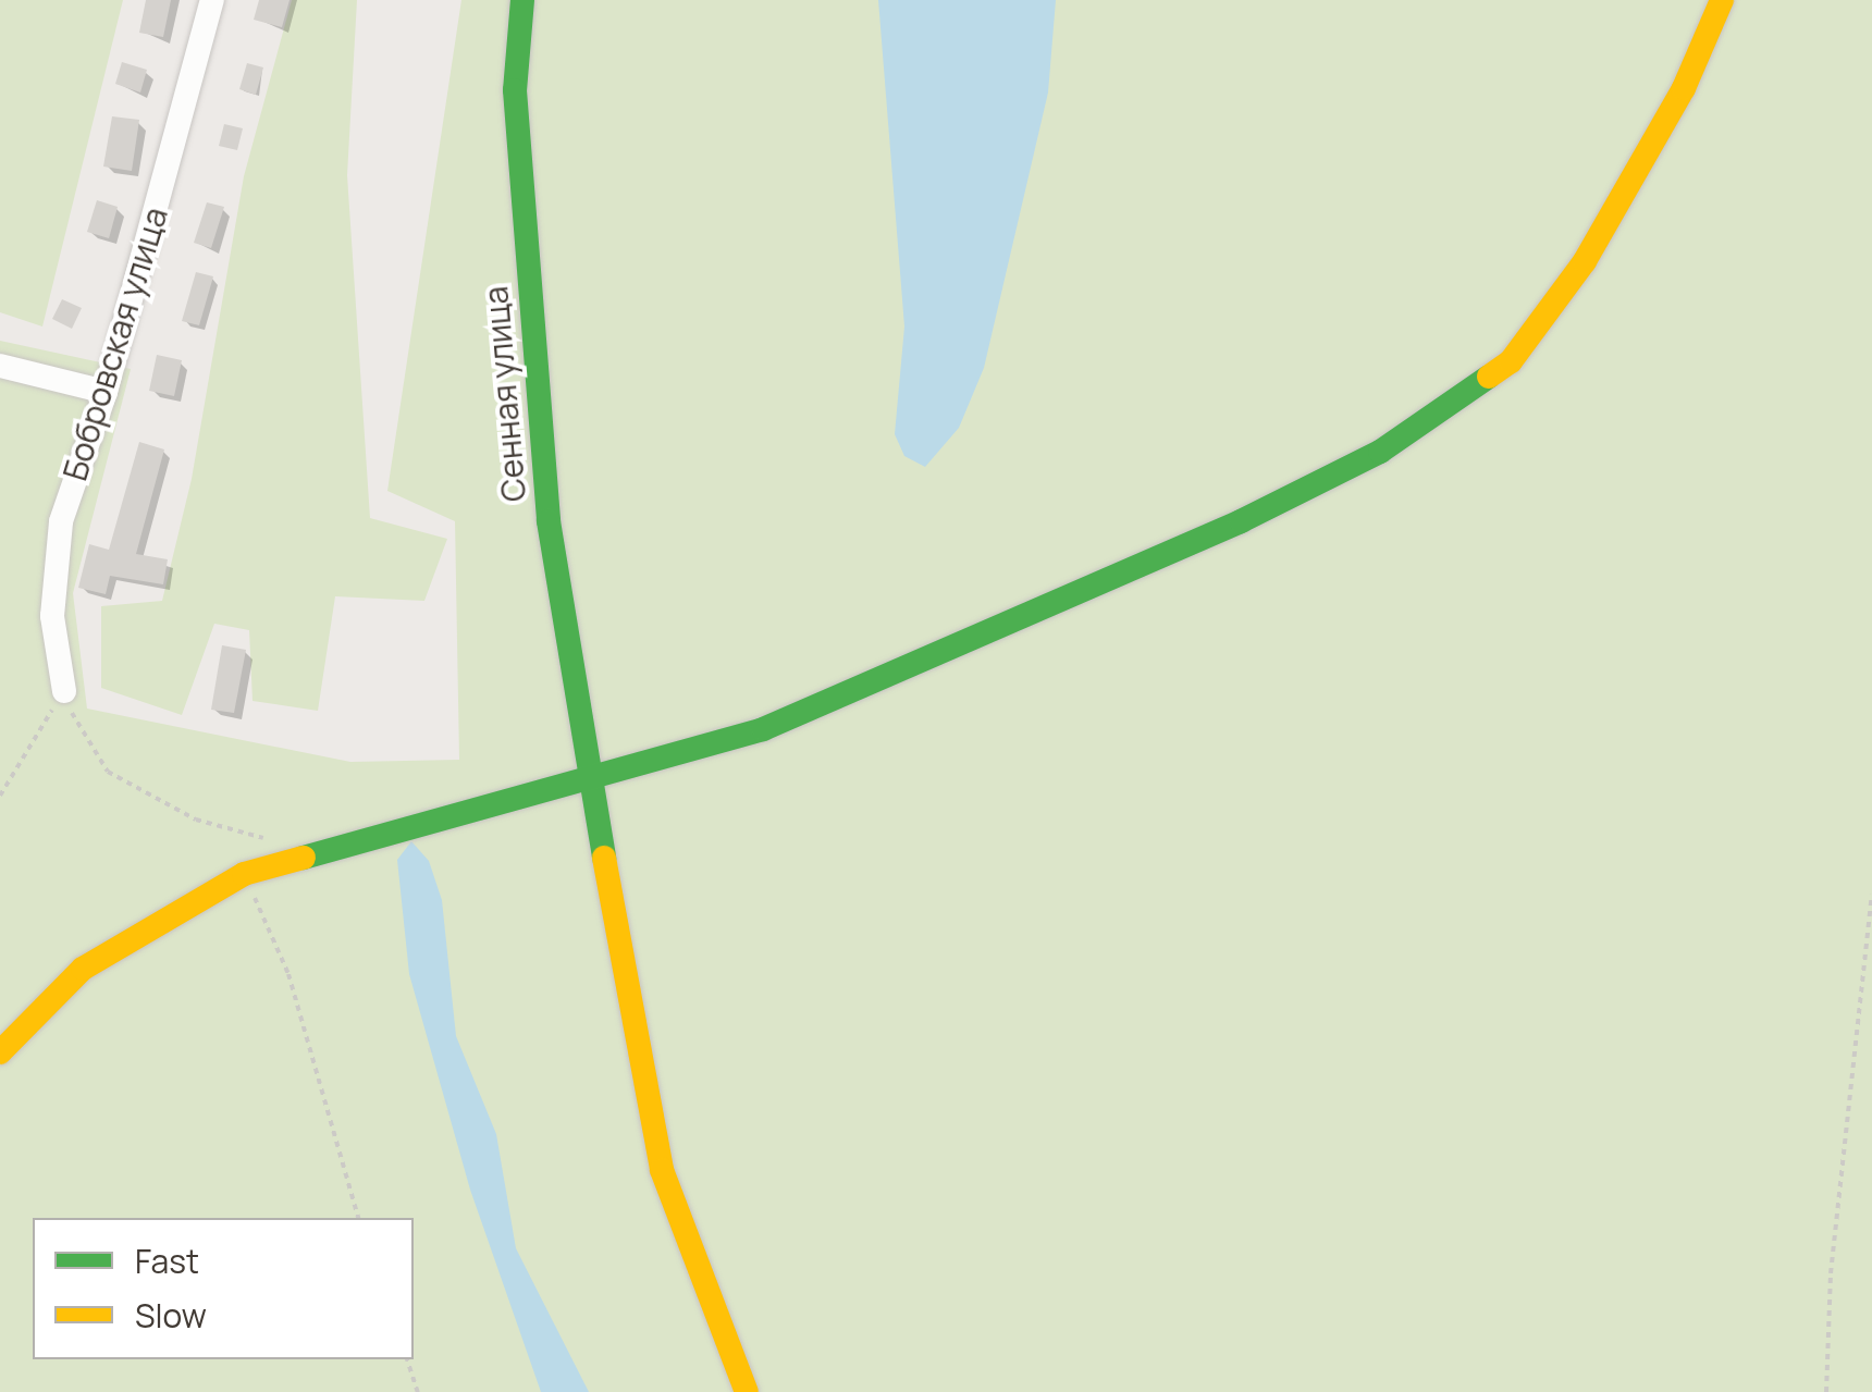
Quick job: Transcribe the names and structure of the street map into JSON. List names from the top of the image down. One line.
{"streets":{"street":["Бобровская улица","Сенная улица"]},"legend":["Fast","Slow"]}
